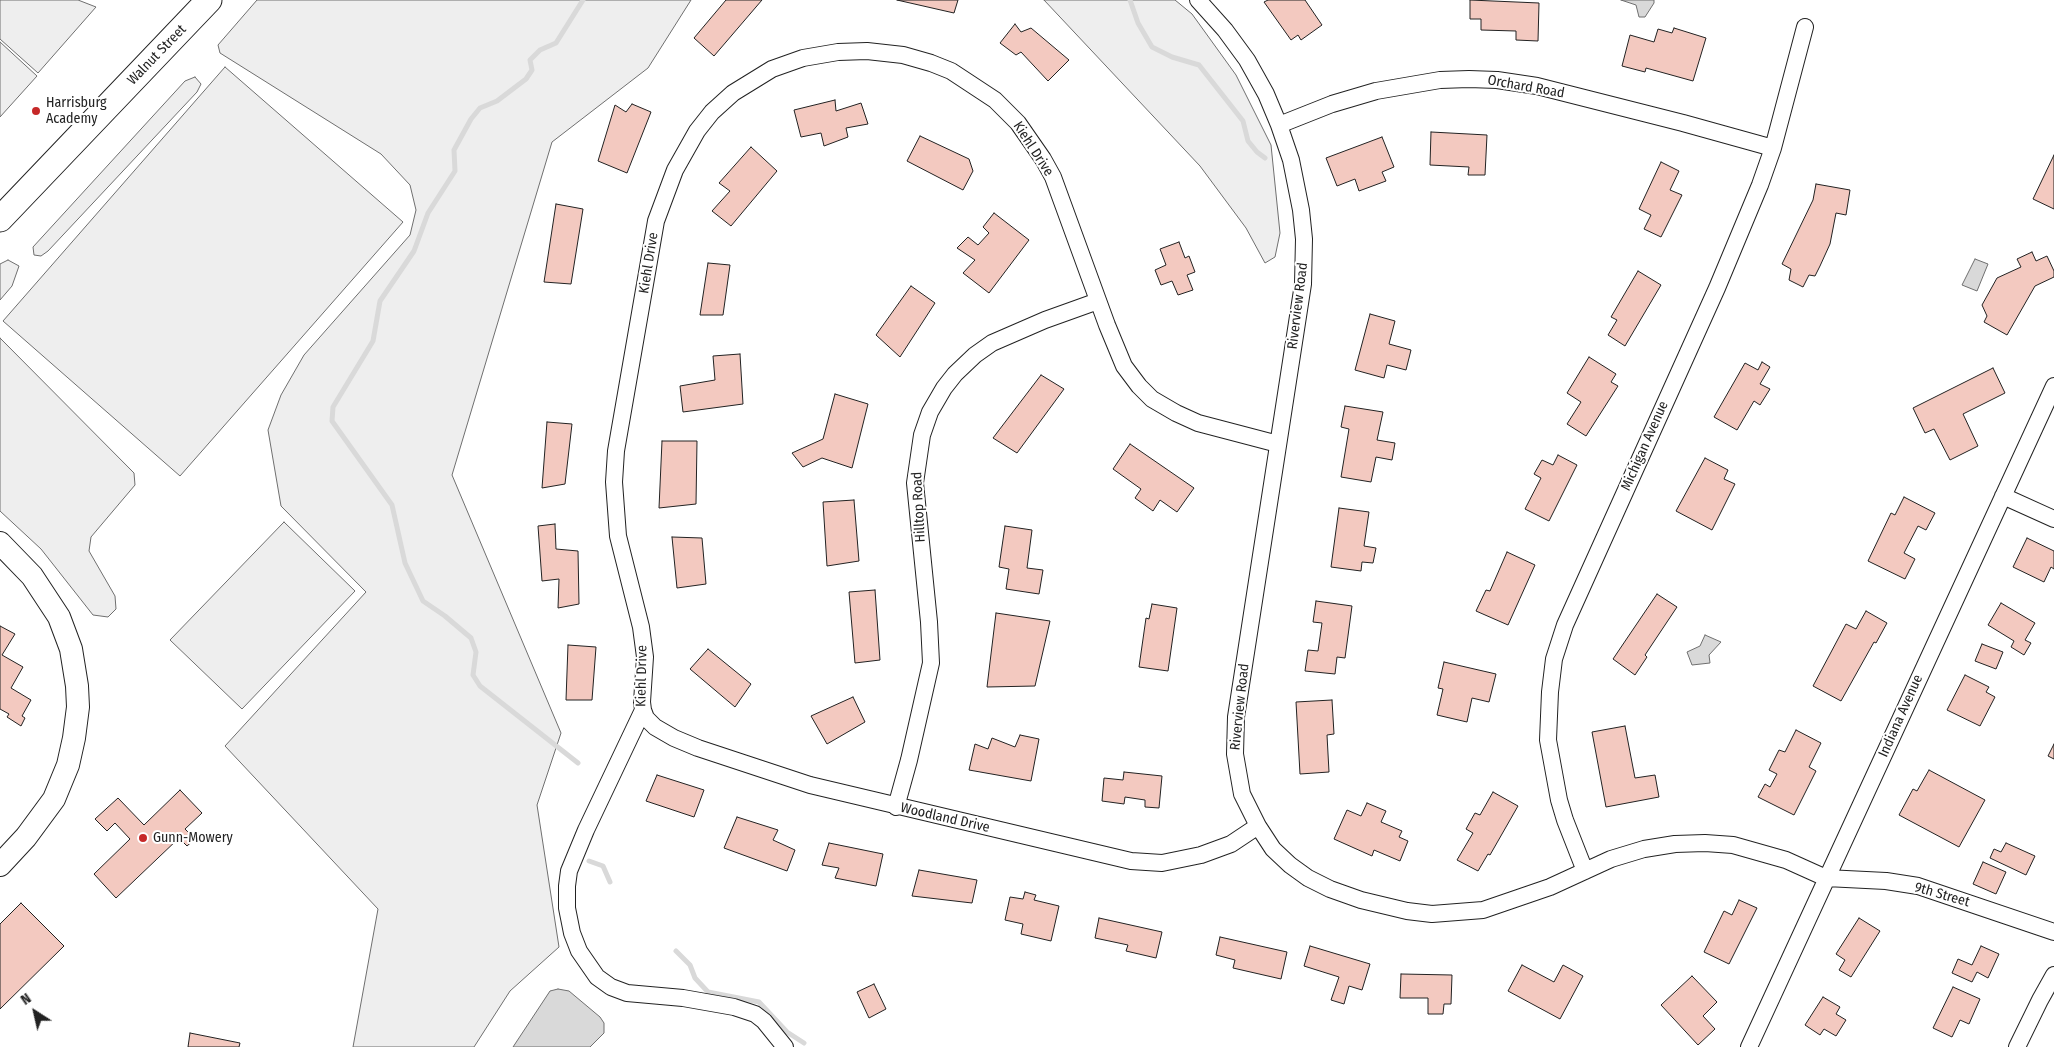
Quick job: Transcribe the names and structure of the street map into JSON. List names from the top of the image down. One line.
{"streets":{"main road":["Walnut Street"],"street":["Orchard Road","Kiehl Drive","Riverview Road","Michigan Avenue","Hilltop Road","Indiana Avenue","Woodland Drive","9th Street"]},"crossings":[["Orchard Road","Riverview Road"],["Orchard Road","Michigan Avenue"],["Kiehl Drive","Riverview Road"],["Kiehl Drive","Hilltop Road"],["Kiehl Drive","Woodland Drive"],["Riverview Road","Michigan Avenue"],["Riverview Road","Indiana Avenue"],["Riverview Road","Woodland Drive"],["Riverview Road","9th Street"],["Hilltop Road","Woodland Drive"],["Indiana Avenue","9th Street"]],"places":["Harrisburg Academy","Gunn-Mowery"],"north":"top left"}
